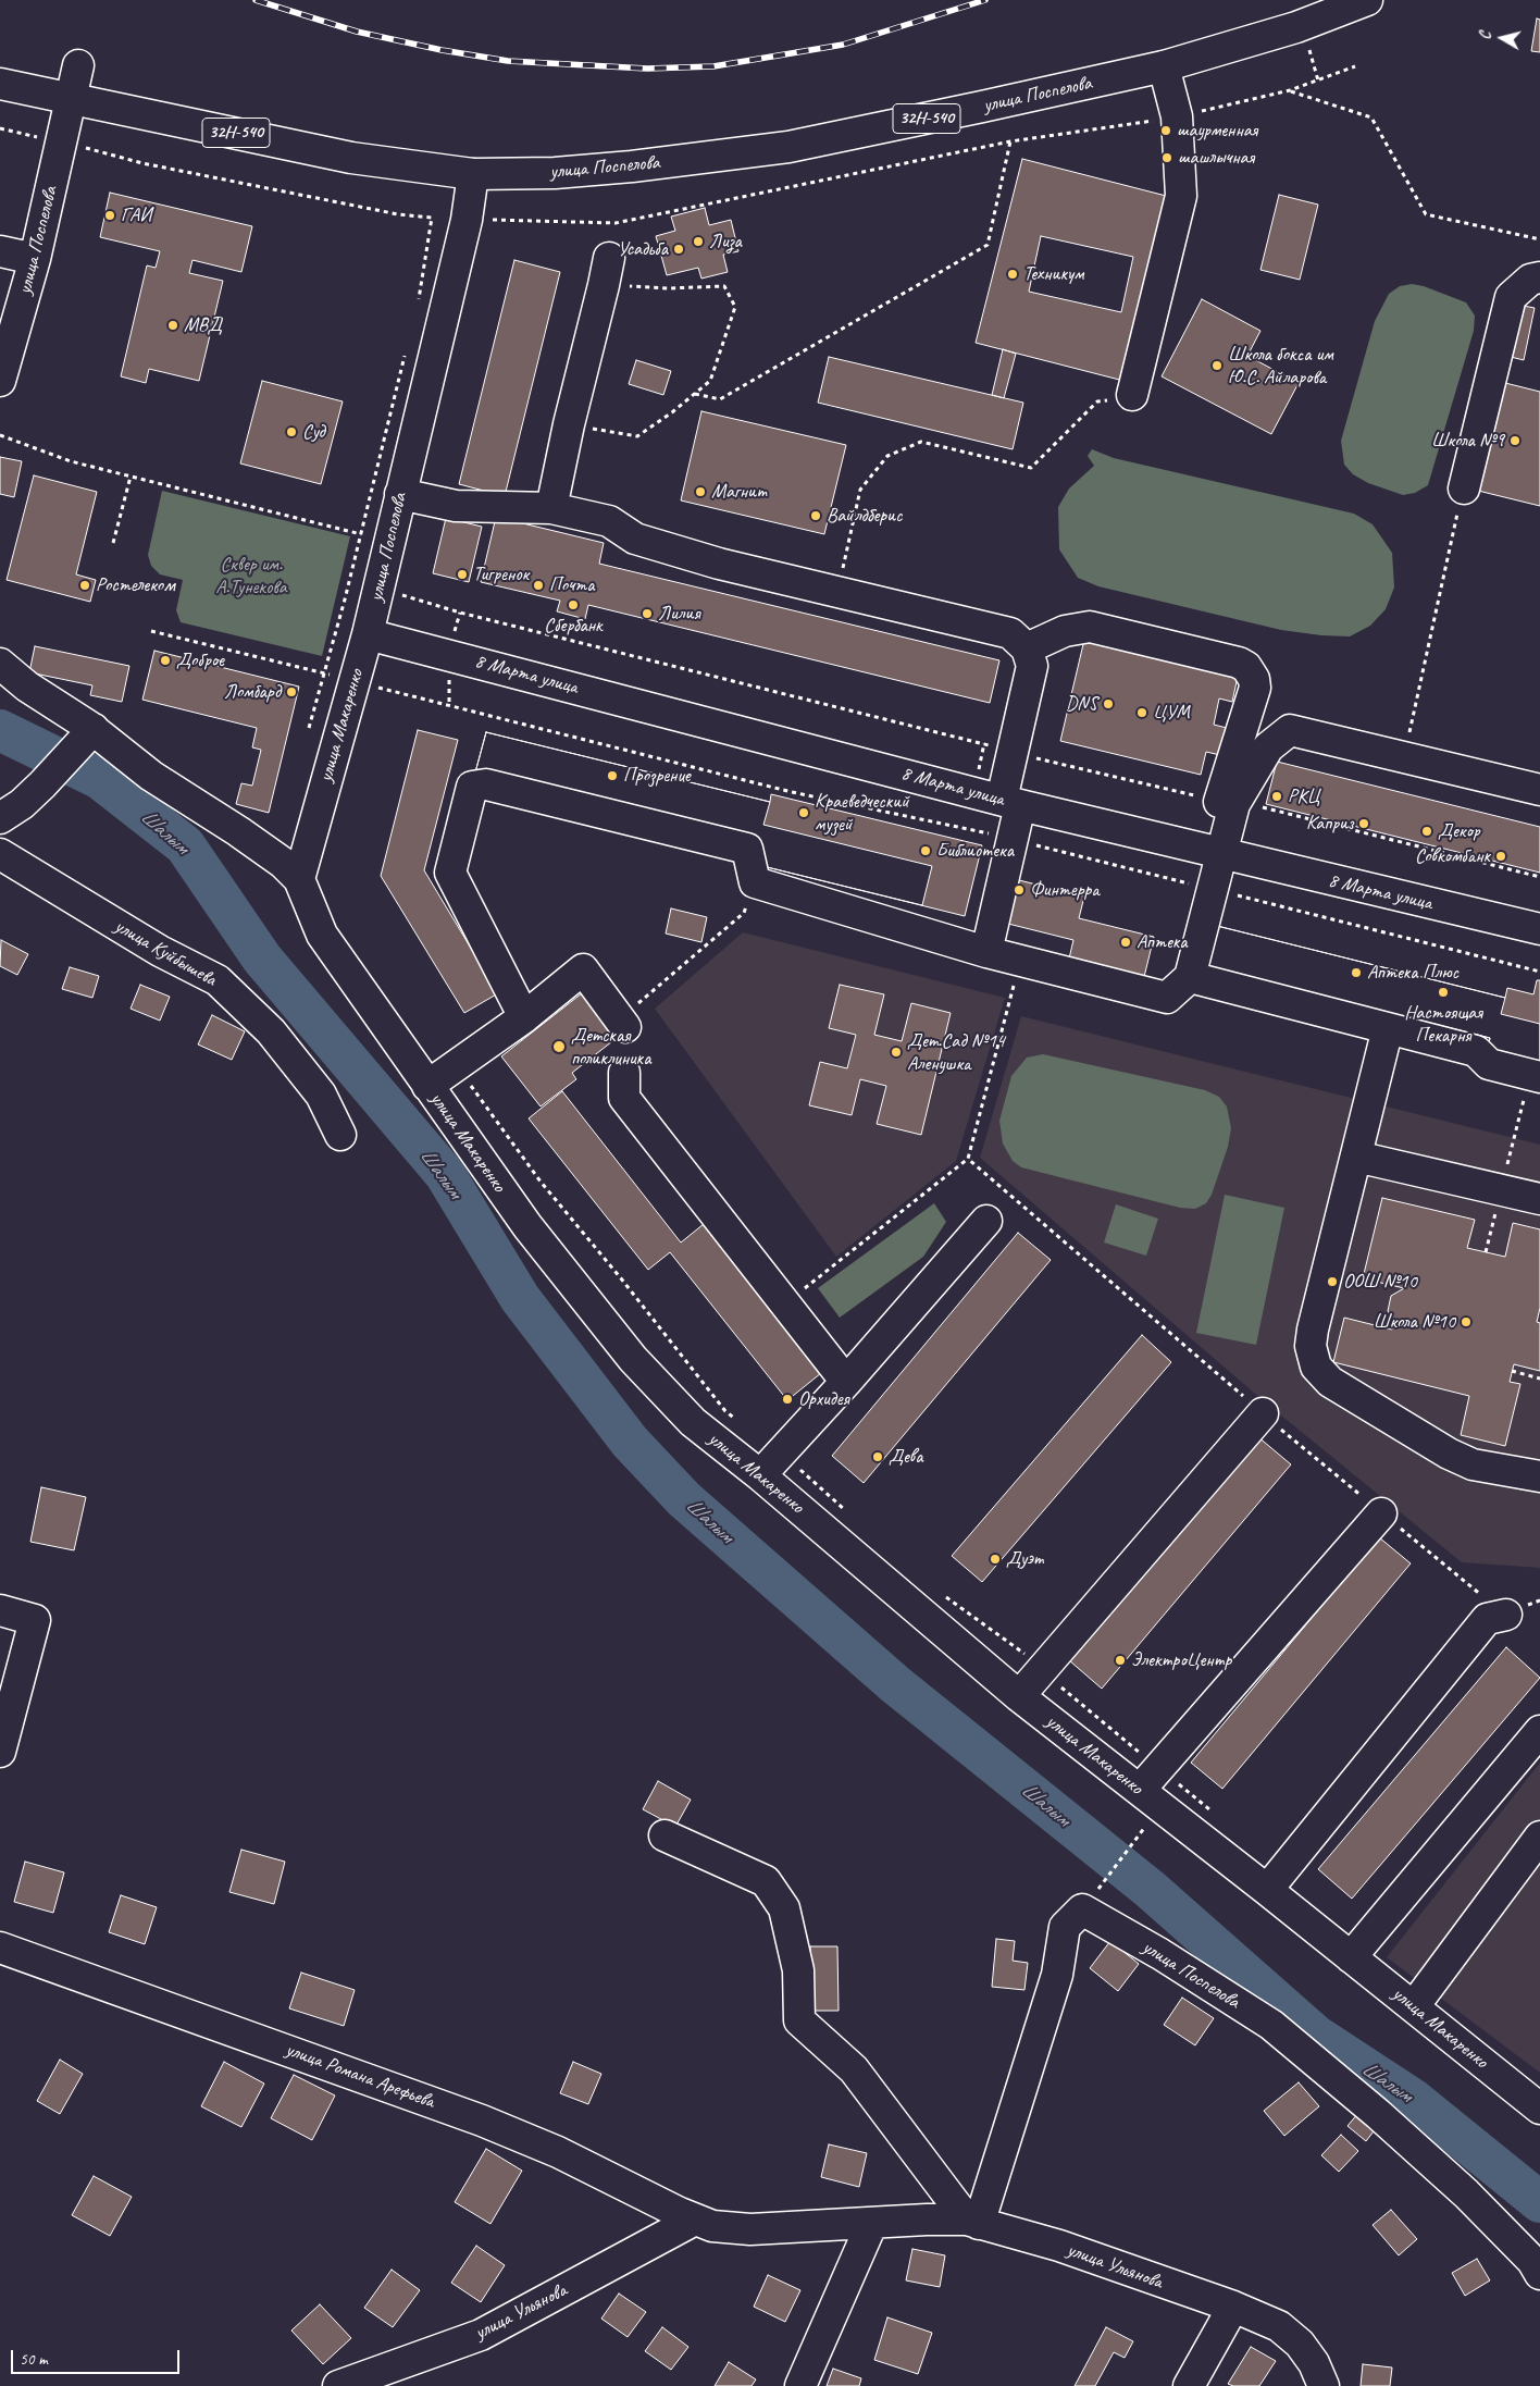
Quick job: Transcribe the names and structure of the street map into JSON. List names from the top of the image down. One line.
{"streets":{"street":["улица Поспелова","32Н-540","8 Марта улица","улица Макаренко","улица Куйбышева","улица Романа Арефьева","улица Ульянова"]},"crossings":[["улица Поспелова","8 Марта улица"],["улица Поспелова","улица Макаренко"],["8 Марта улица","улица Макаренко"],["улица Романа Арефьева","улица Ульянова"]],"water":["Шалым"],"parks":["Сквер им. А.Тунекова"],"places":["шаурменная","шашлычная","ГАИ","Лиза","Усадьба","Техникум","МВД","Школа бокса им Ю.С. Айларова","Суд","Школа №9","Магнит","Вайлдберис","Тигренок","Ростелеком","Почта","Сбербанк","Лилия","Доброе","Ломбард","DNS","ЦУМ","Прозрение","РКЦ","Краеведческий музей","Каприз","Декор","Библиотека","Совкомбанк","Финтерра","Аптека","Аптека Плюс","Настоящая Пекарня","Детская поликлиника","Дет.Сад №14 Аленушка","ООШ №10","Школа №10","Орхидея","Дева","Дуэт","ЭлектроЦентр"],"scale_bar":"50 m","north":"left"}
